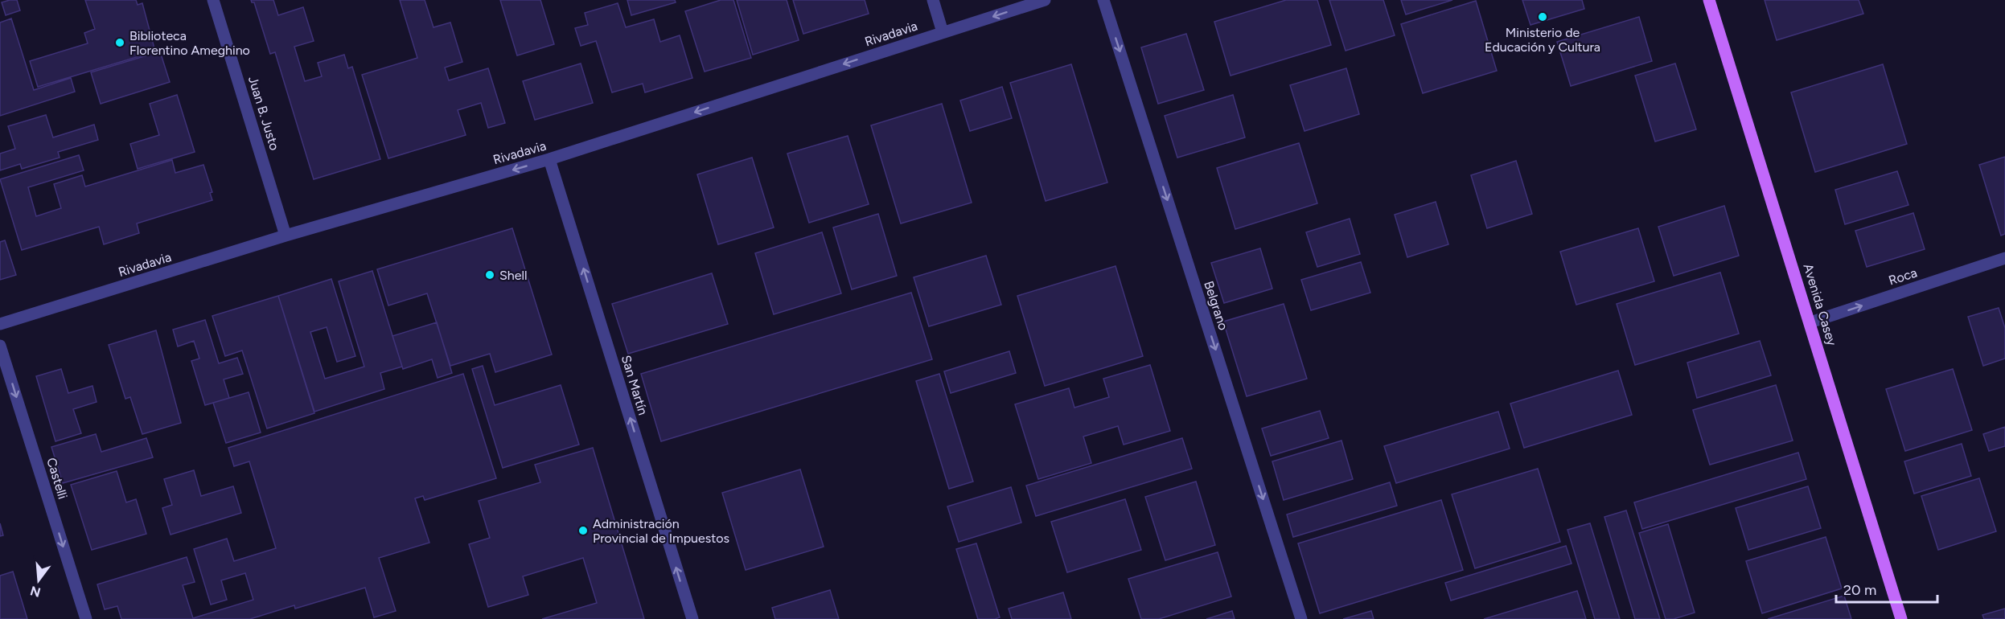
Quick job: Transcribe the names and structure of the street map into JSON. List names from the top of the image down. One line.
{"streets":{"main road":["Avenida Casey"],"street":["Rivadavia","Juan B. Justo","Roca","Belgrano","San Martín","Castelli"]},"crossings":[["Rivadavia","Juan B. Justo"],["Rivadavia","San Martín"],["Roca","Avenida Casey"]],"one_way":["Rivadavia","Roca","Belgrano","San Martín","Castelli"],"places":["Ministerio de Educación y Cultura","Biblioteca Florentino Ameghino","Shell","Administración Provincial de Impuestos"],"scale_bar":"20 m","north":"bottom"}
